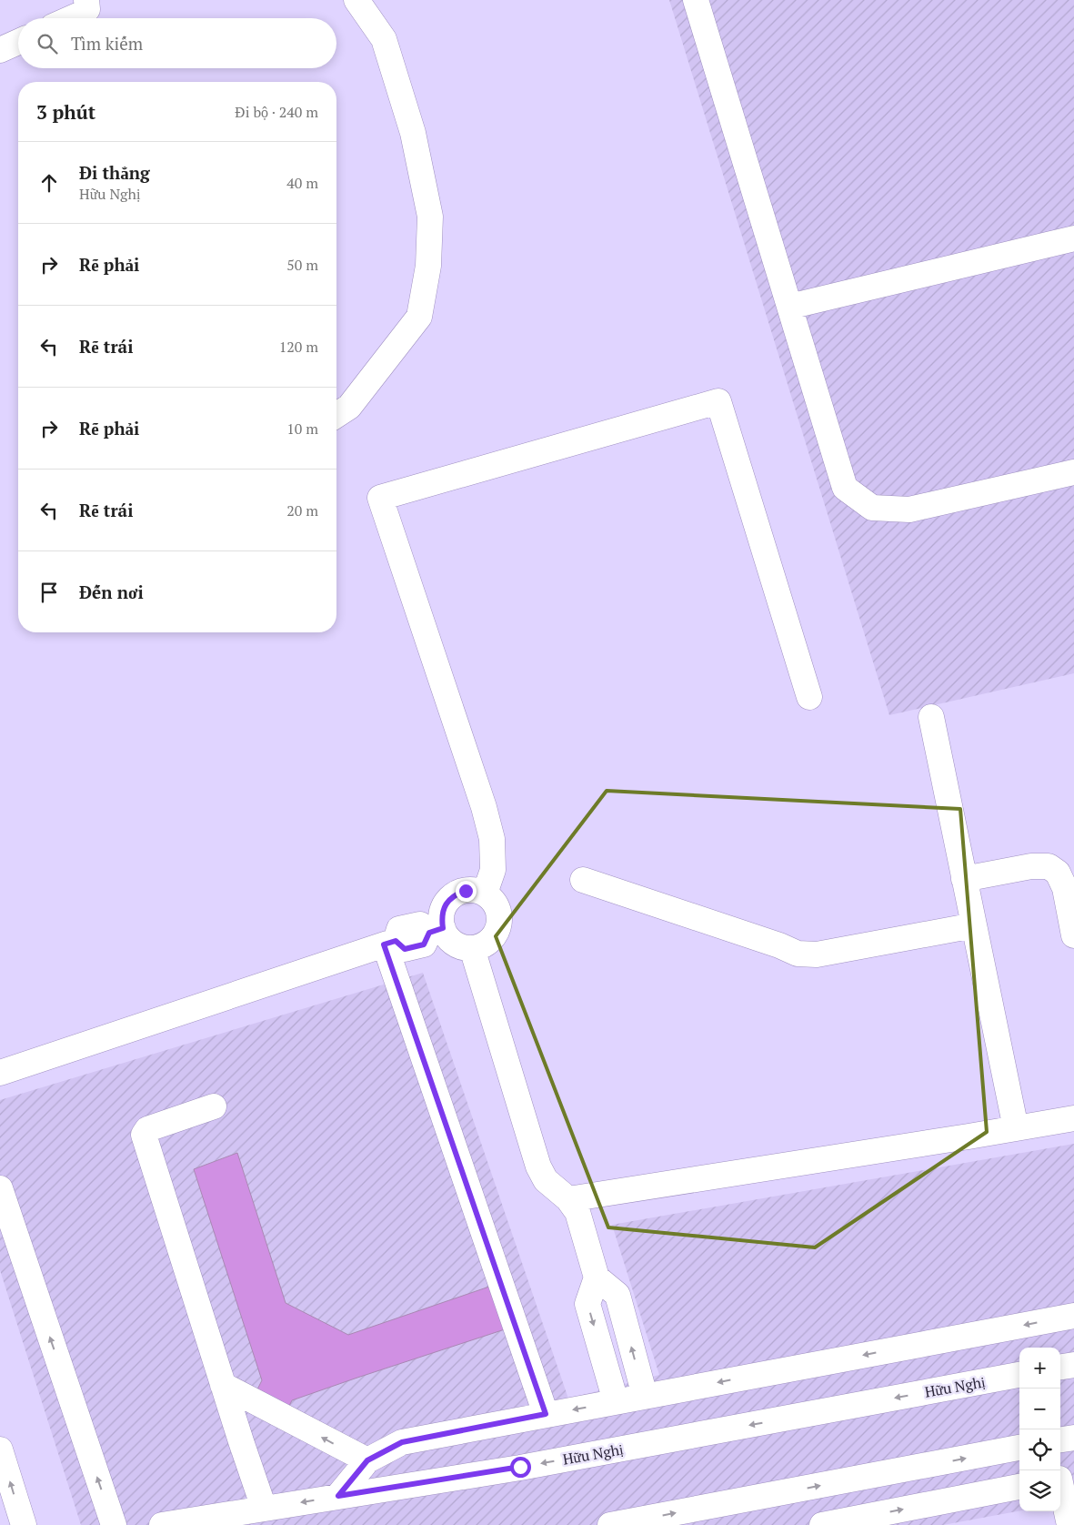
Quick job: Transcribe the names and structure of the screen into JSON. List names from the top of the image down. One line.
{"streets":{"main road":["Hữu Nghị"]},"page":{"search":"Tìm kiếm","heading":["3 phút","Đi bộ · 240 m"],"list":[["Đi thẳng","Hữu Nghị","40 m"],["Rẽ phải","50 m"],["Rẽ trái","120 m"],["Rẽ phải","10 m"],["Rẽ trái","20 m"],"Đến nơi"],"map_buttons":["+","−"]}}
